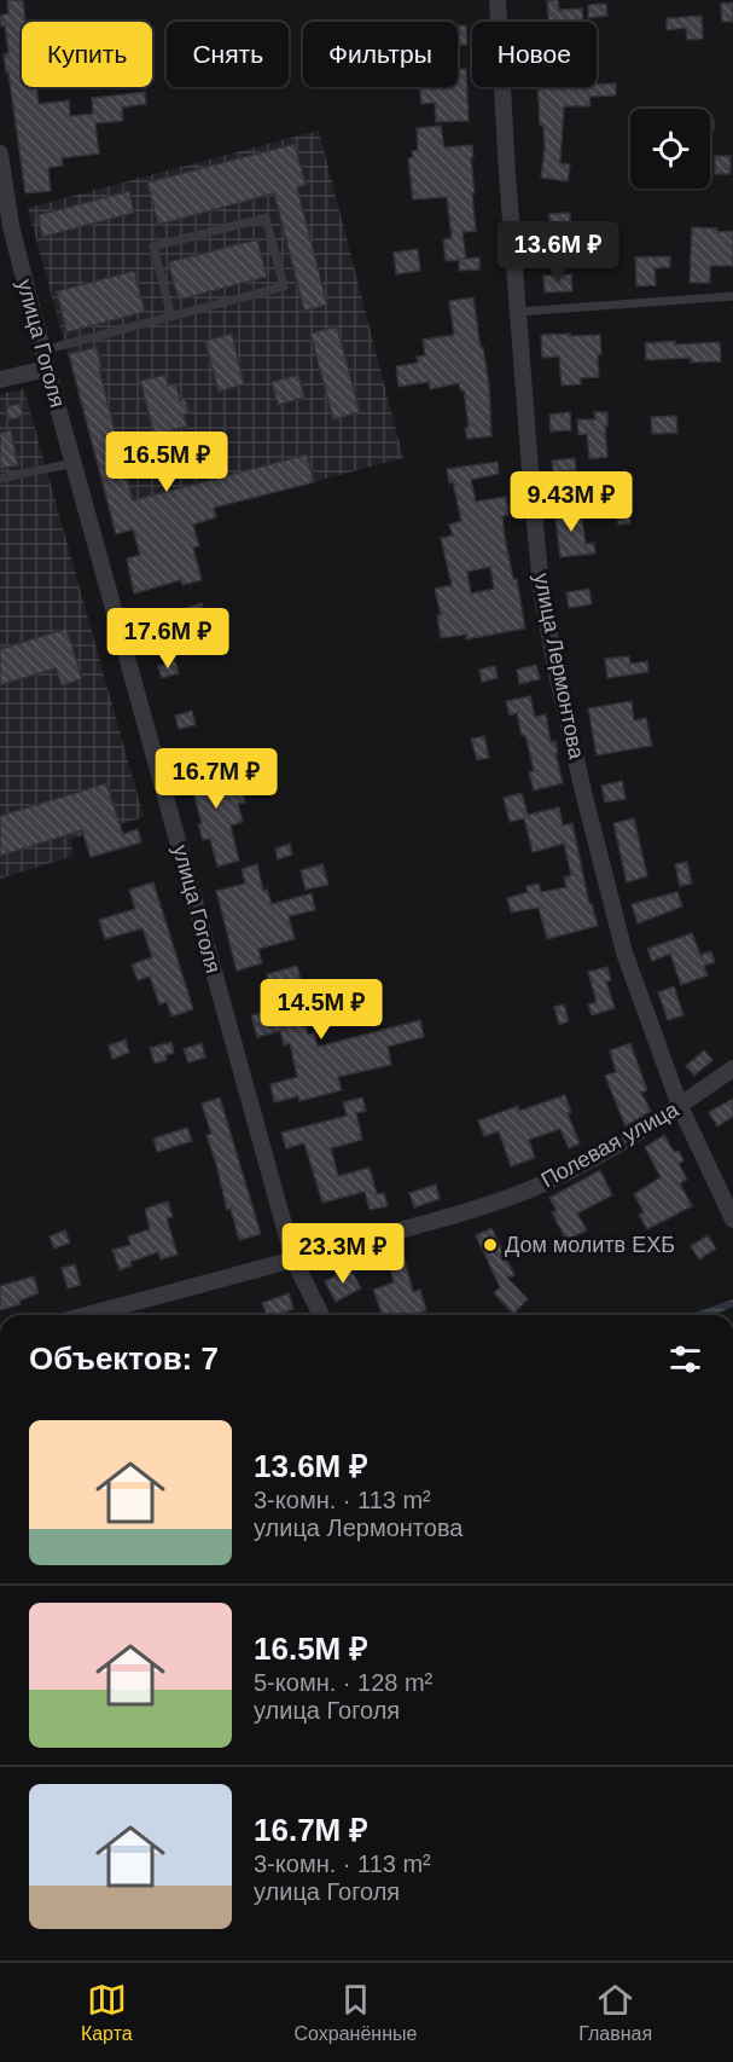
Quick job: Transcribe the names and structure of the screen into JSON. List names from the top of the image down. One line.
{"streets":{"street":["улица Гоголя","улица Лермонтова","Полевая улица"]},"crossings":[["улица Гоголя","Полевая улица"],["улица Лермонтова","Полевая улица"]],"places":["Дом молитв ЕХБ"],"page":{"chip":["Купить","Снять","Фильтры","Новое"],"price":["13.6M ₽","16.5M ₽","9.43M ₽","17.6M ₽","16.7M ₽","14.5M ₽","23.3M ₽"],"heading":"Объектов: 7","list":[{"name":"13.6M ₽","note":"3-комн. · 113 m² · улица Лермонтова"},{"name":"16.5M ₽","note":"5-комн. · 128 m² · улица Гоголя"},{"name":"16.7M ₽","note":"3-комн. · 113 m² · улица Гоголя"}],"tabs":["Карта","Сохранённые","Главная"]}}
